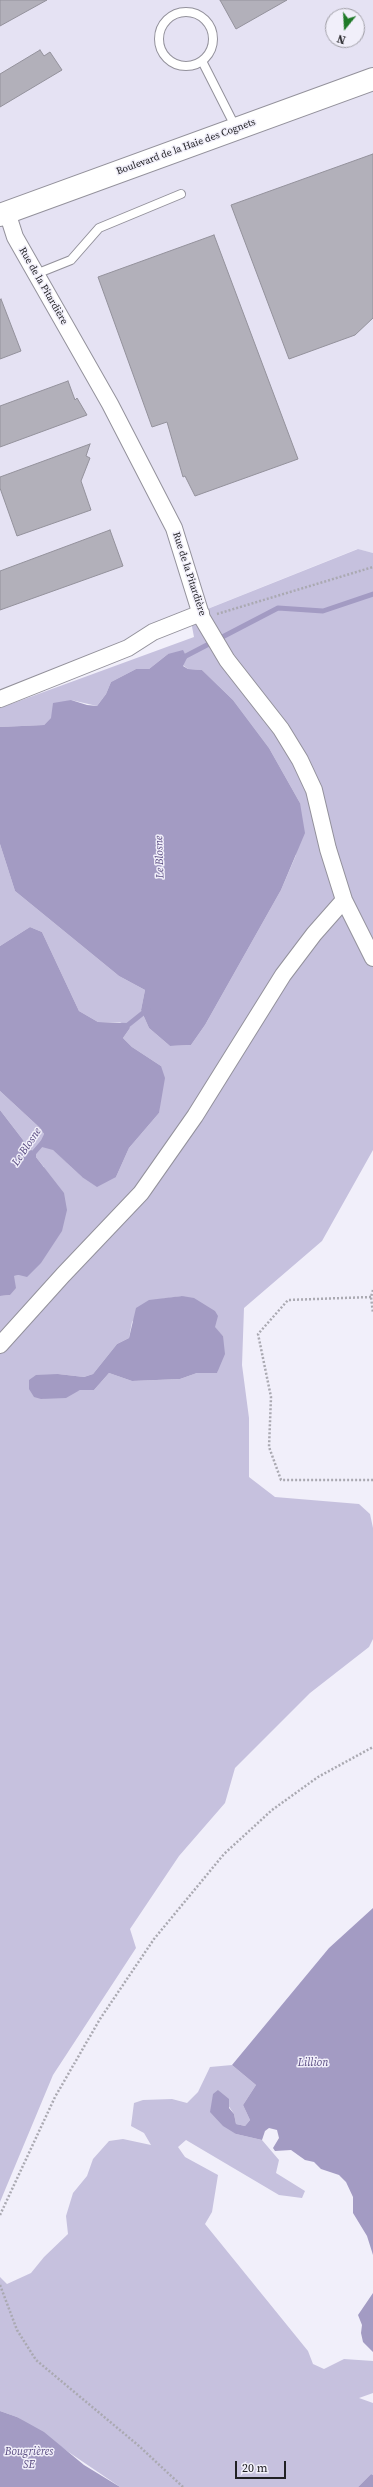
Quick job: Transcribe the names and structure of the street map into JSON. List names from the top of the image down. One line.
{"streets":{"main road":["Boulevard de la Haie des Cognets"],"street":["Rue de la Pitardière"]},"crossings":[["Boulevard de la Haie des Cognets","Rue de la Pitardière"]],"water":["Le Blosne","Lillion","Bougrières SE"],"scale_bar":"20 m","north":"bottom"}
